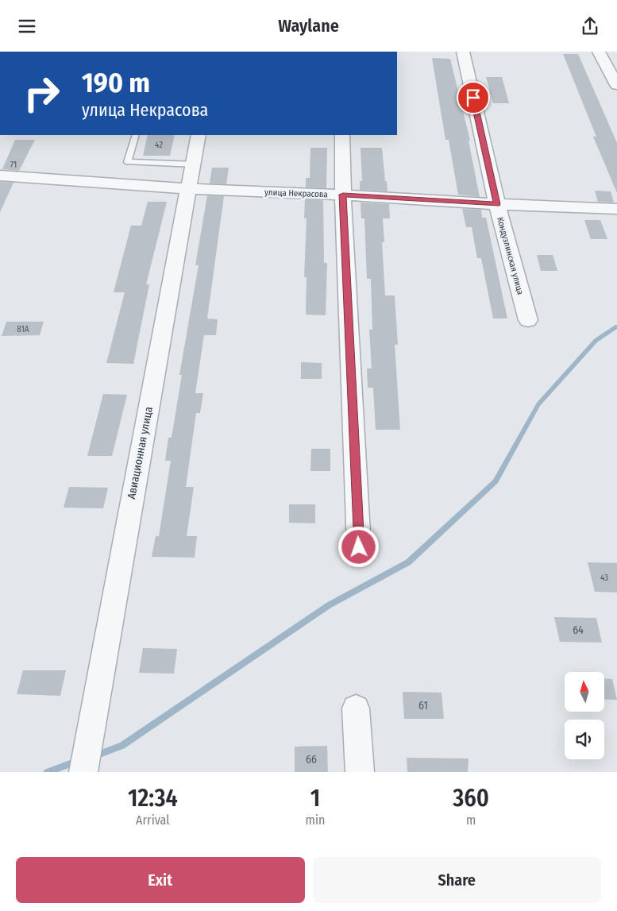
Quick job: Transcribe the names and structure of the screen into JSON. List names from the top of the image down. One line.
{"streets":{"street":["улица Некрасова","Кондузлинская улица","Авиационная улица"]},"crossings":[["улица Некрасова","Кондузлинская улица"],["улица Некрасова","Авиационная улица"]],"house_numbers":["42","71","81А","43","64","61","66"],"north":"top","page":{"header":"Waylane","turn":["190 m","улица Некрасова"],"eta":["12:34","Arrival","1","min","360","m"],"buttons":["Exit","Share"]}}
